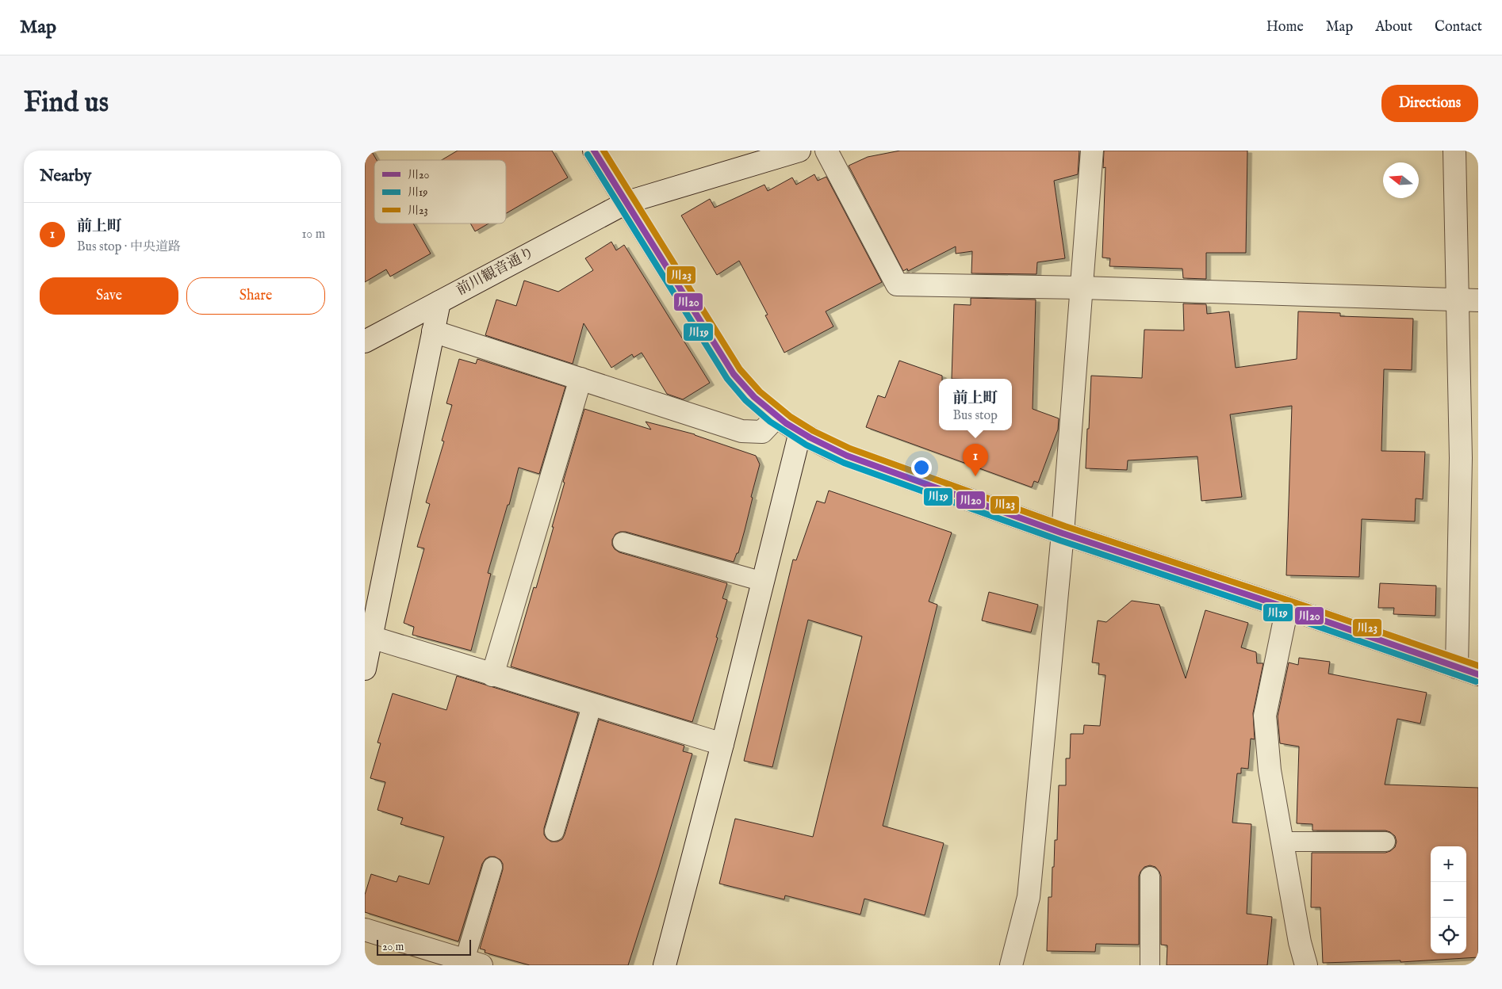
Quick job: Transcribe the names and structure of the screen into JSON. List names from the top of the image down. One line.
{"streets":{"street":["前川観音通り"]},"lines":["transit line 川20","transit line 川23","transit line 川19"],"legend":["川20","川19","川23"],"scale_bar":"20 m","north":"left","page":{"header":"Map","nav":["Home","Map","About","Contact"],"buttons":["Directions",["Save","Share"]],"title":"Find us","heading":"Nearby","list":[{"mark":"1","name":"前上町","note":"Bus stop · 中央道路","value":"10 m"}],"popup":["前上町","Bus stop"],"pins":"1","map_buttons":["+","−"],"scale":"20 m"}}
